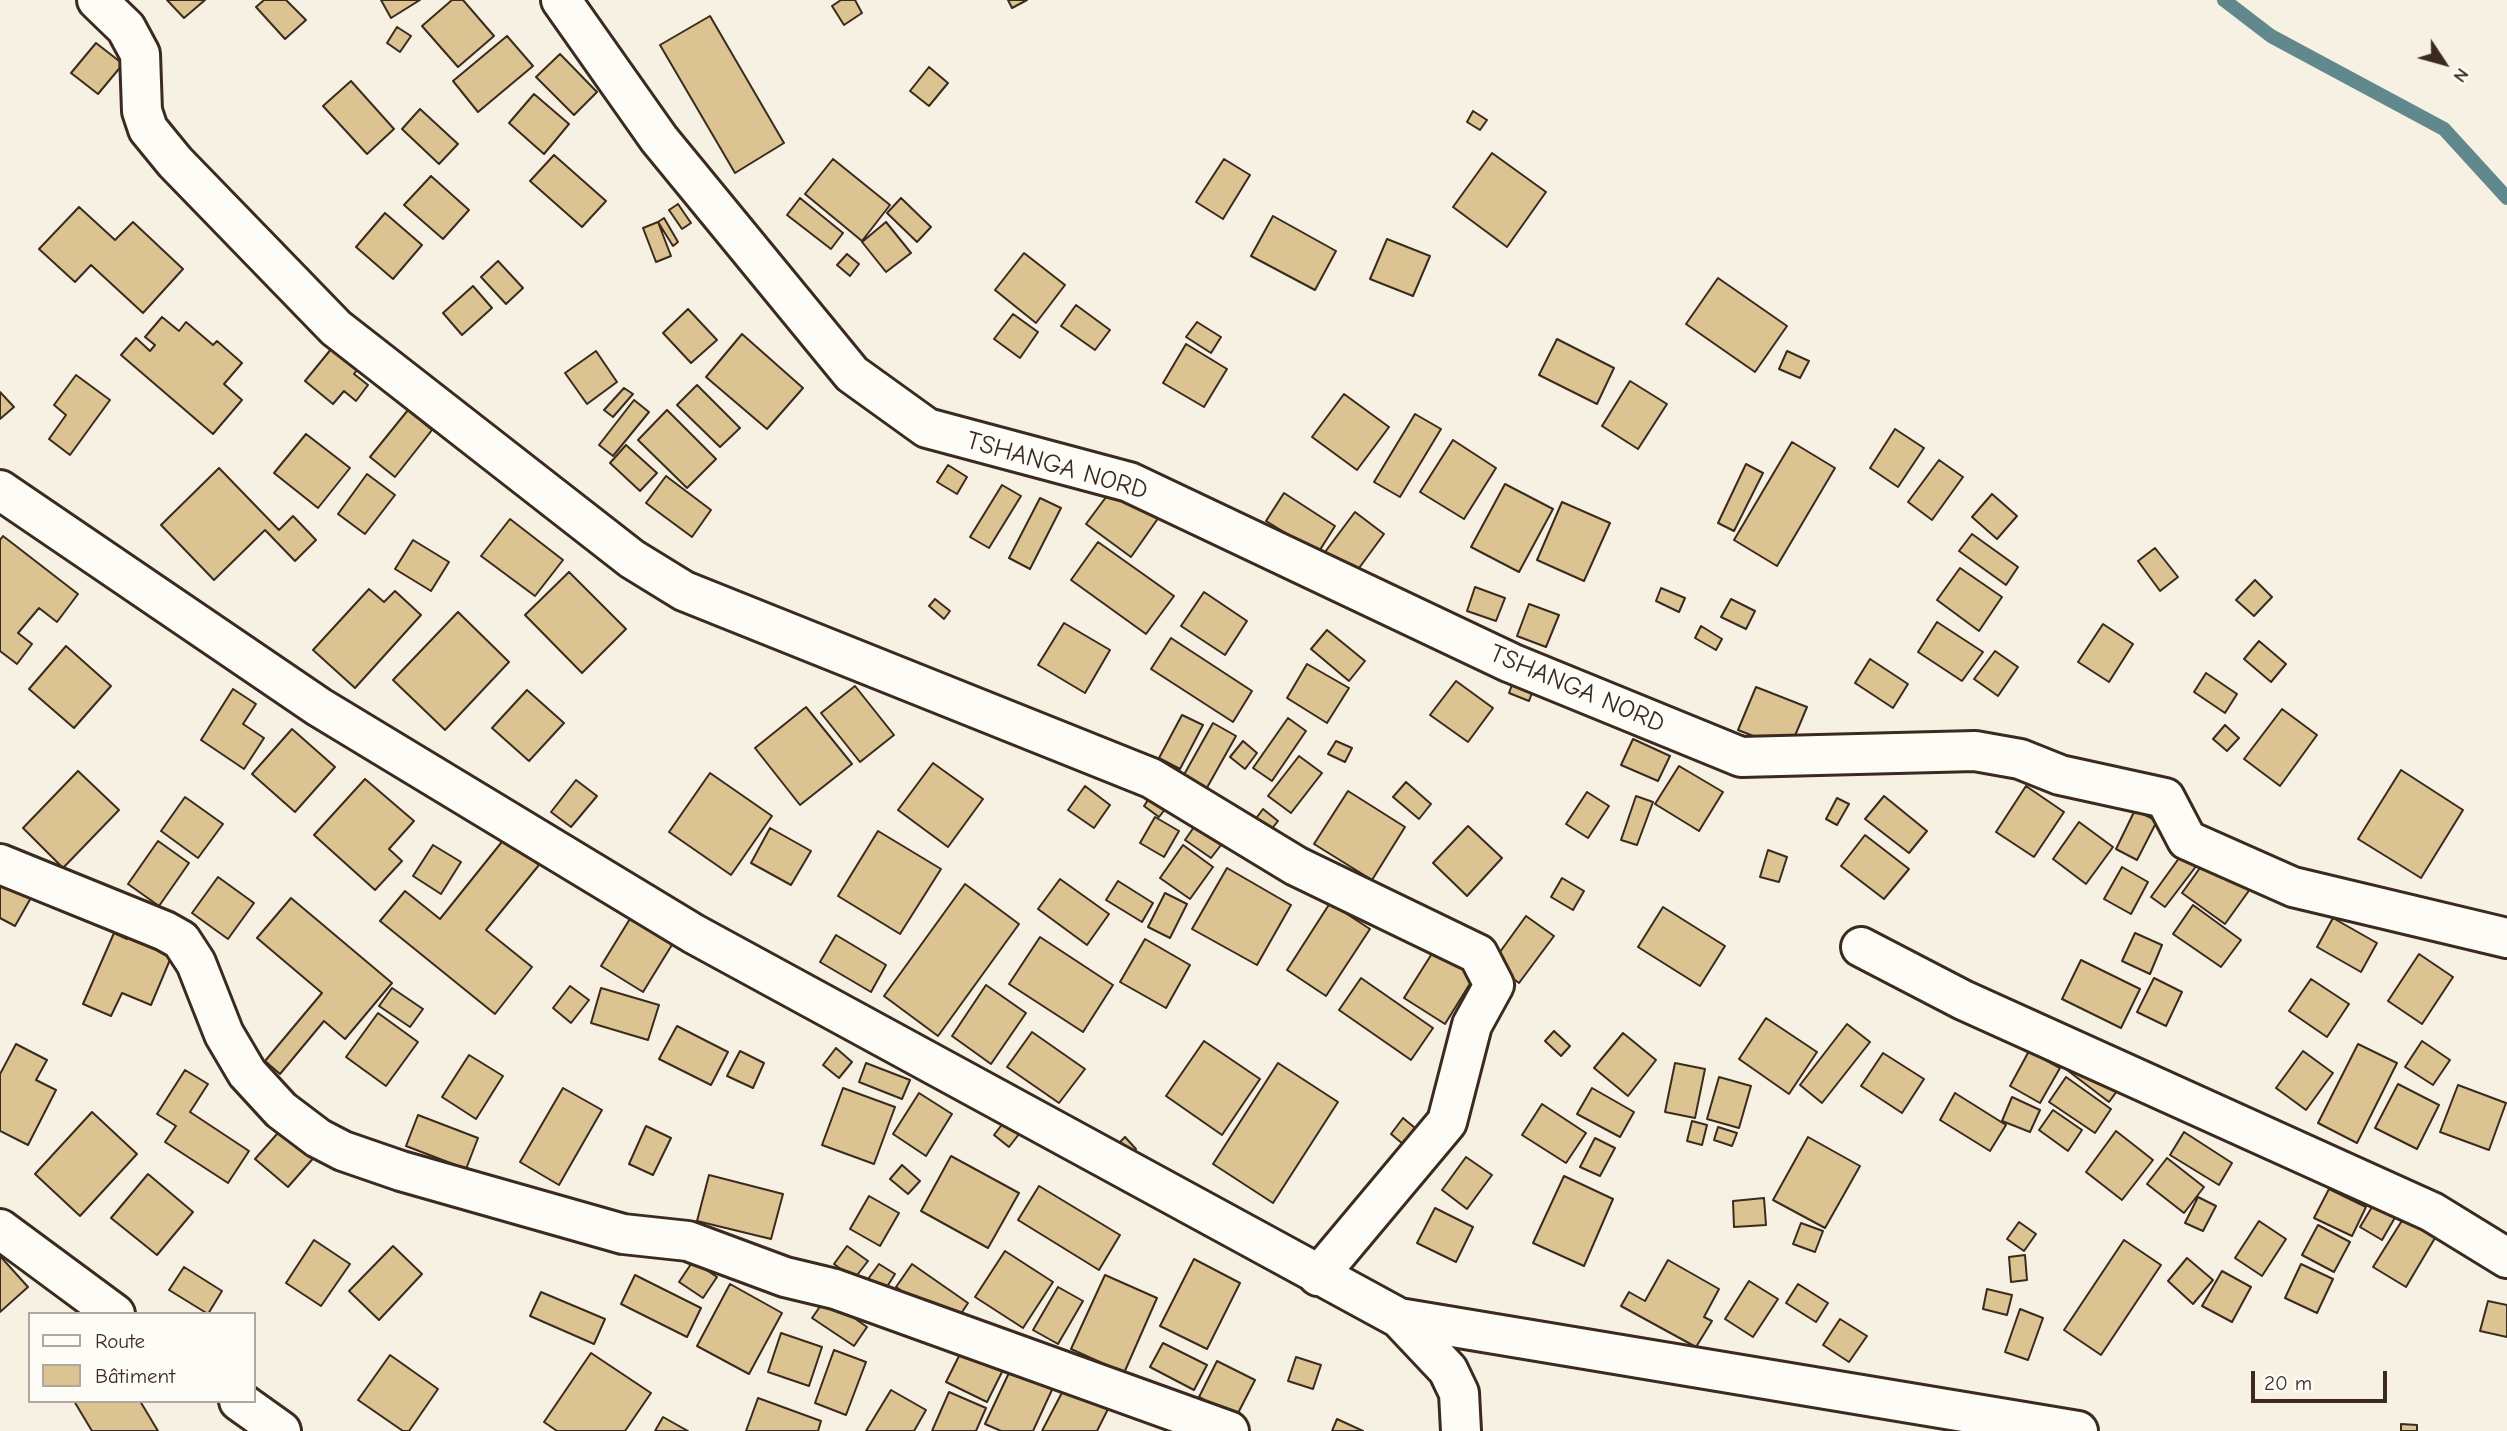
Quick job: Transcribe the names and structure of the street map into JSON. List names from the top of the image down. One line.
{"streets":{"street":["TSHANGA NORD"]},"legend":["Route","Bâtiment"],"scale_bar":"20 m","north":"bottom right"}
